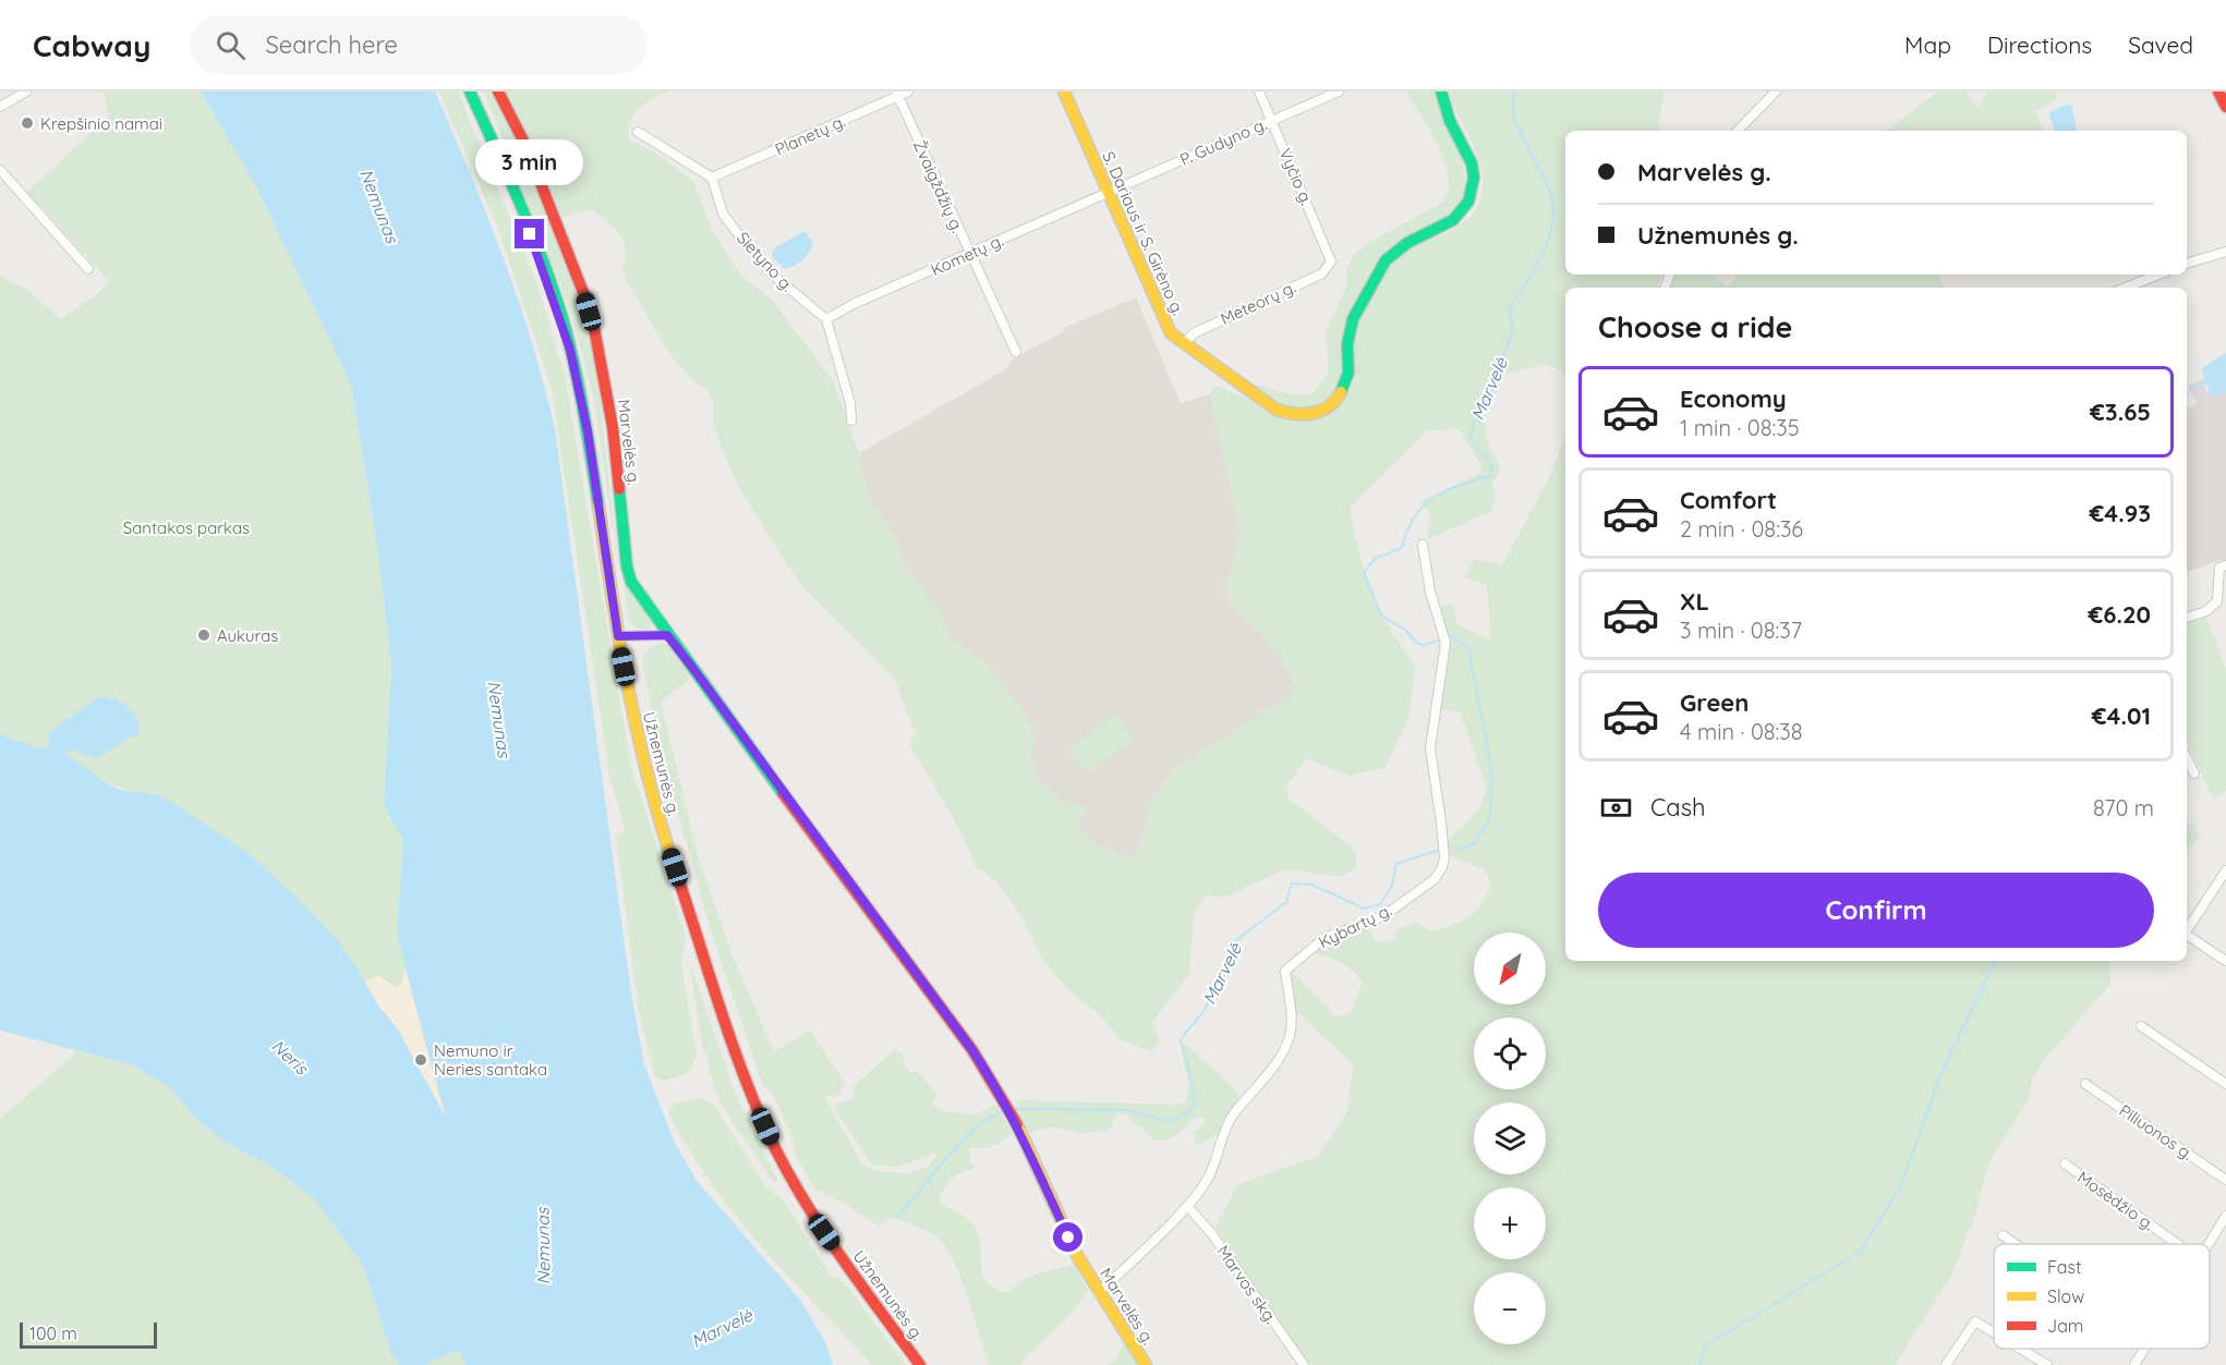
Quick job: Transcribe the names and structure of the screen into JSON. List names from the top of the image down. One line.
{"streets":{"street":["Planetų g.","P. Gudyno g.","Vyčio g.","Žvaigždžių g.","S. Dariaus ir S. Girėno g.","Kometų g.","Sietyno g.","Meteorų g.","Marvelės g.","Užnemunės g.","Kybartų g.","Piliuonos g.","Mosėdžio g.","Marvos skg."]},"crossings":[["Planetų g.","Žvaigždžių g."],["Planetų g.","Sietyno g."],["P. Gudyno g.","Vyčio g."],["P. Gudyno g.","S. Dariaus ir S. Girėno g."],["P. Gudyno g.","Kometų g."],["Vyčio g.","Meteorų g."],["Žvaigždžių g.","Kometų g."],["S. Dariaus ir S. Girėno g.","Kometų g."],["S. Dariaus ir S. Girėno g.","Meteorų g."],["Kometų g.","Sietyno g."],["Marvelės g.","Kybartų g."],["Kybartų g.","Marvos skg."]],"water":["Nemunas","Marvelė","Neris"],"parks":["Santakos parkas"],"places":["Krepšinio namai","Aukuras","Nemuno ir Neries santaka"],"legend":["Fast","Slow","Jam"],"scale_bar":"100 m","north":"bottom left","page":{"header":"Cabway","search":"Search here","nav":["Map","Directions","Saved"],"banner":["Marvelės g.","Užnemunės g."],"bubble":"3 min","heading":"Choose a ride","list":[{"name":"Economy","note":"1 min · 08:35","value":"€3.65"},{"name":"Comfort","note":"2 min · 08:36","value":"€4.93"},{"name":"XL","note":"3 min · 08:37","value":"€6.20"},{"name":"Green","note":"4 min · 08:38","value":"€4.01"}],"pay":["Cash","870 m"],"buttons":"Confirm","map_buttons":["+","−"],"scale":"100 m"}}
